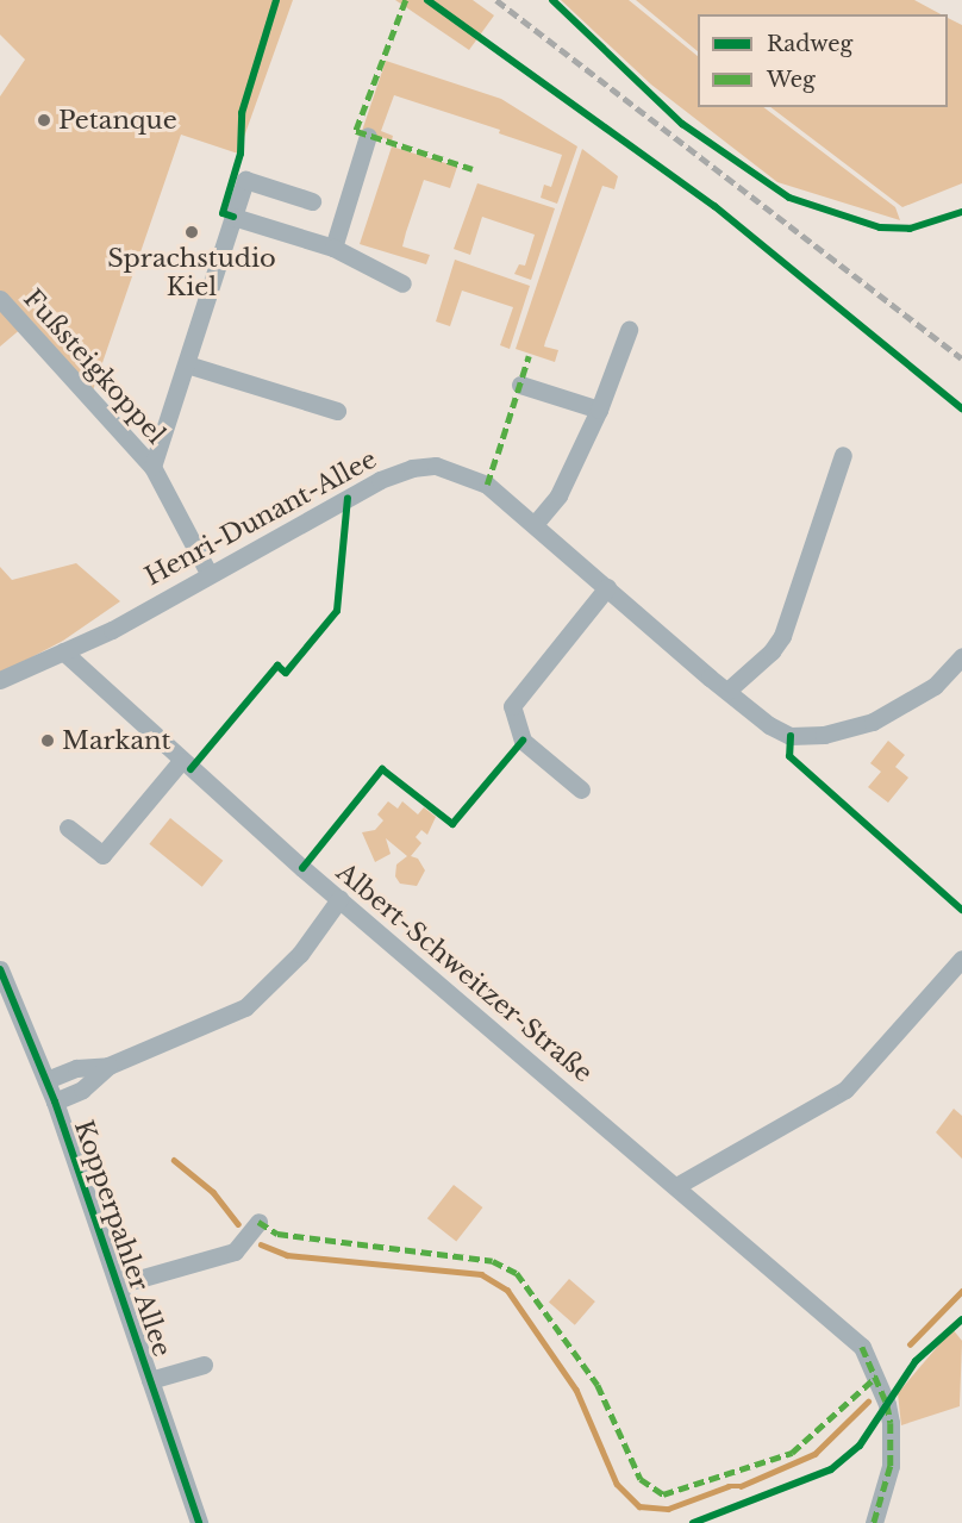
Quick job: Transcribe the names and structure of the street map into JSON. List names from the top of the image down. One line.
{"streets":{"street":["Fußsteigkoppel","Henri-Dunant-Allee","Albert-Schweitzer-Straße","Kopperpahler Allee"]},"crossings":[["Fußsteigkoppel","Henri-Dunant-Allee"],["Henri-Dunant-Allee","Albert-Schweitzer-Straße"]],"places":["Petanque","Sprachstudio Kiel","Markant"],"legend":["Radweg","Weg"]}
